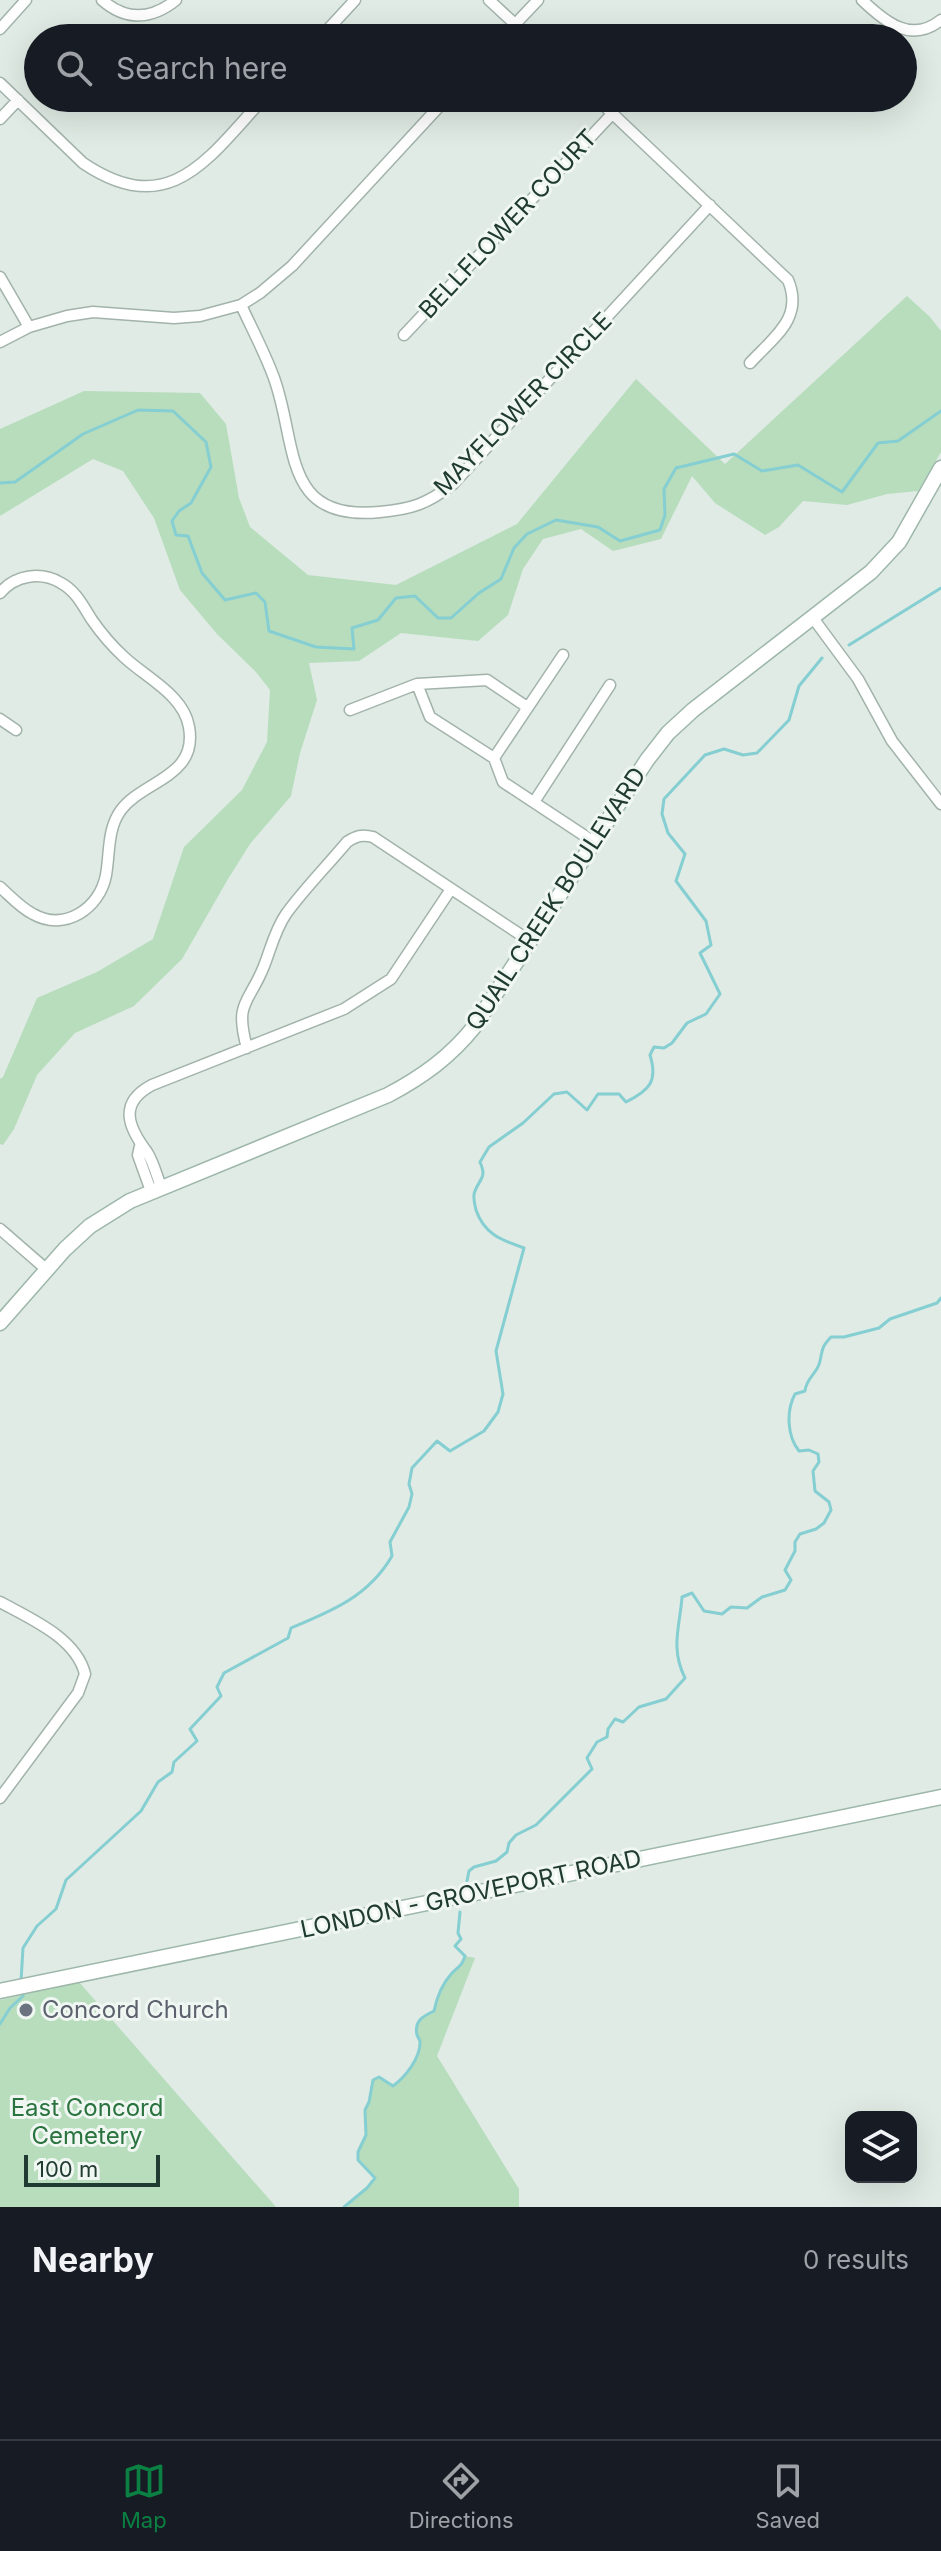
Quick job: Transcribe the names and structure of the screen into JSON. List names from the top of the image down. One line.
{"streets":{"street":["BELLFLOWER COURT","MAYFLOWER CIRCLE","QUAIL CREEK BOULEVARD","LONDON - GROVEPORT ROAD"]},"parks":["East Concord Cemetery"],"places":["Concord Church"],"scale_bar":"100 m","page":{"search":"Search here","scale":"100 m","heading":["Nearby","0 results"],"nav":["Map","Directions","Saved"]}}
